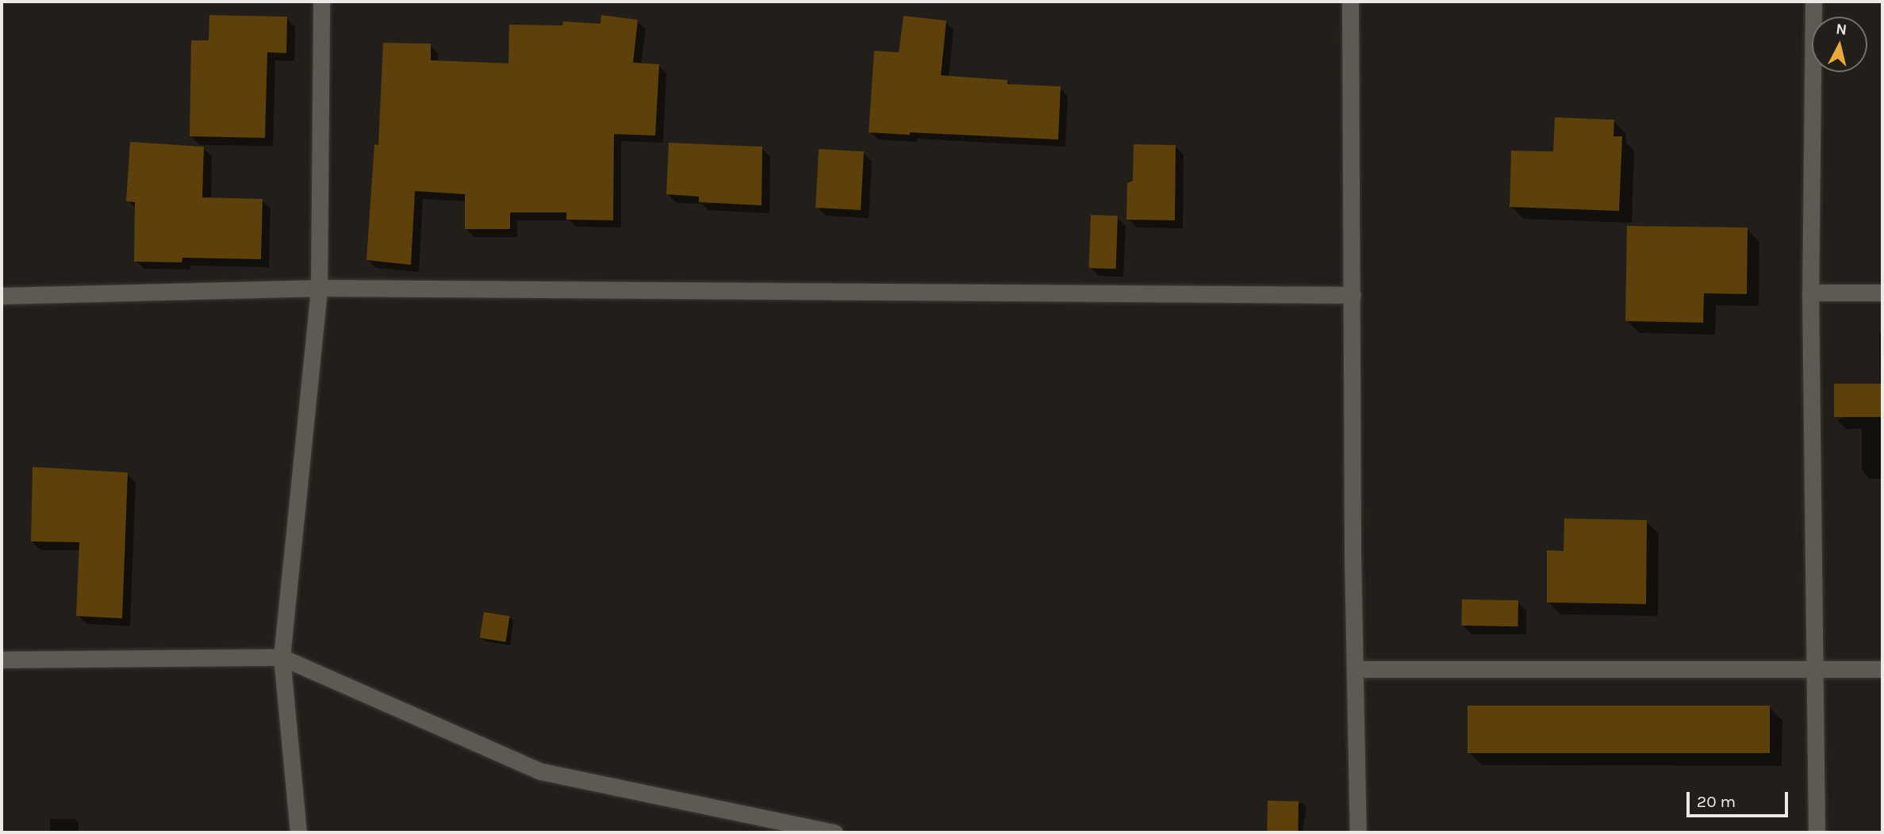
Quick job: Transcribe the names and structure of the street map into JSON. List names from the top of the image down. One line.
{"scale_bar":"20 m","north":"top"}
